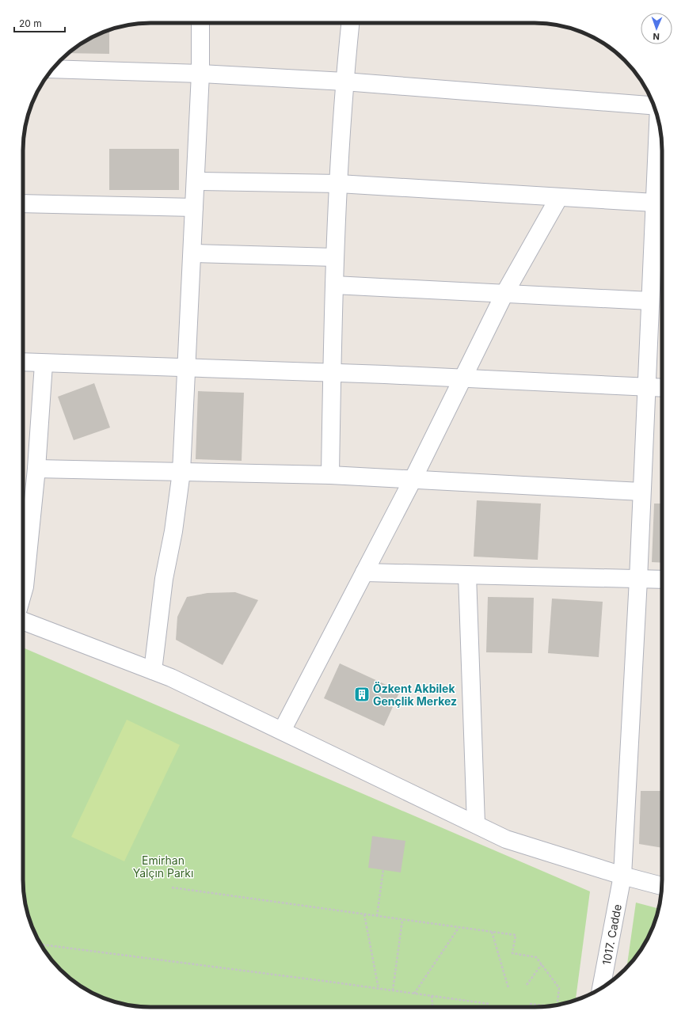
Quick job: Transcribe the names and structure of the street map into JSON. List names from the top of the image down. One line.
{"streets":{"street":["1017. Cadde"]},"parks":["Emirhan Yalçın Parkı"],"places":{"building":["Özkent Akbilek Gençlik Merkez"]},"scale_bar":"20 m","north":"bottom"}
